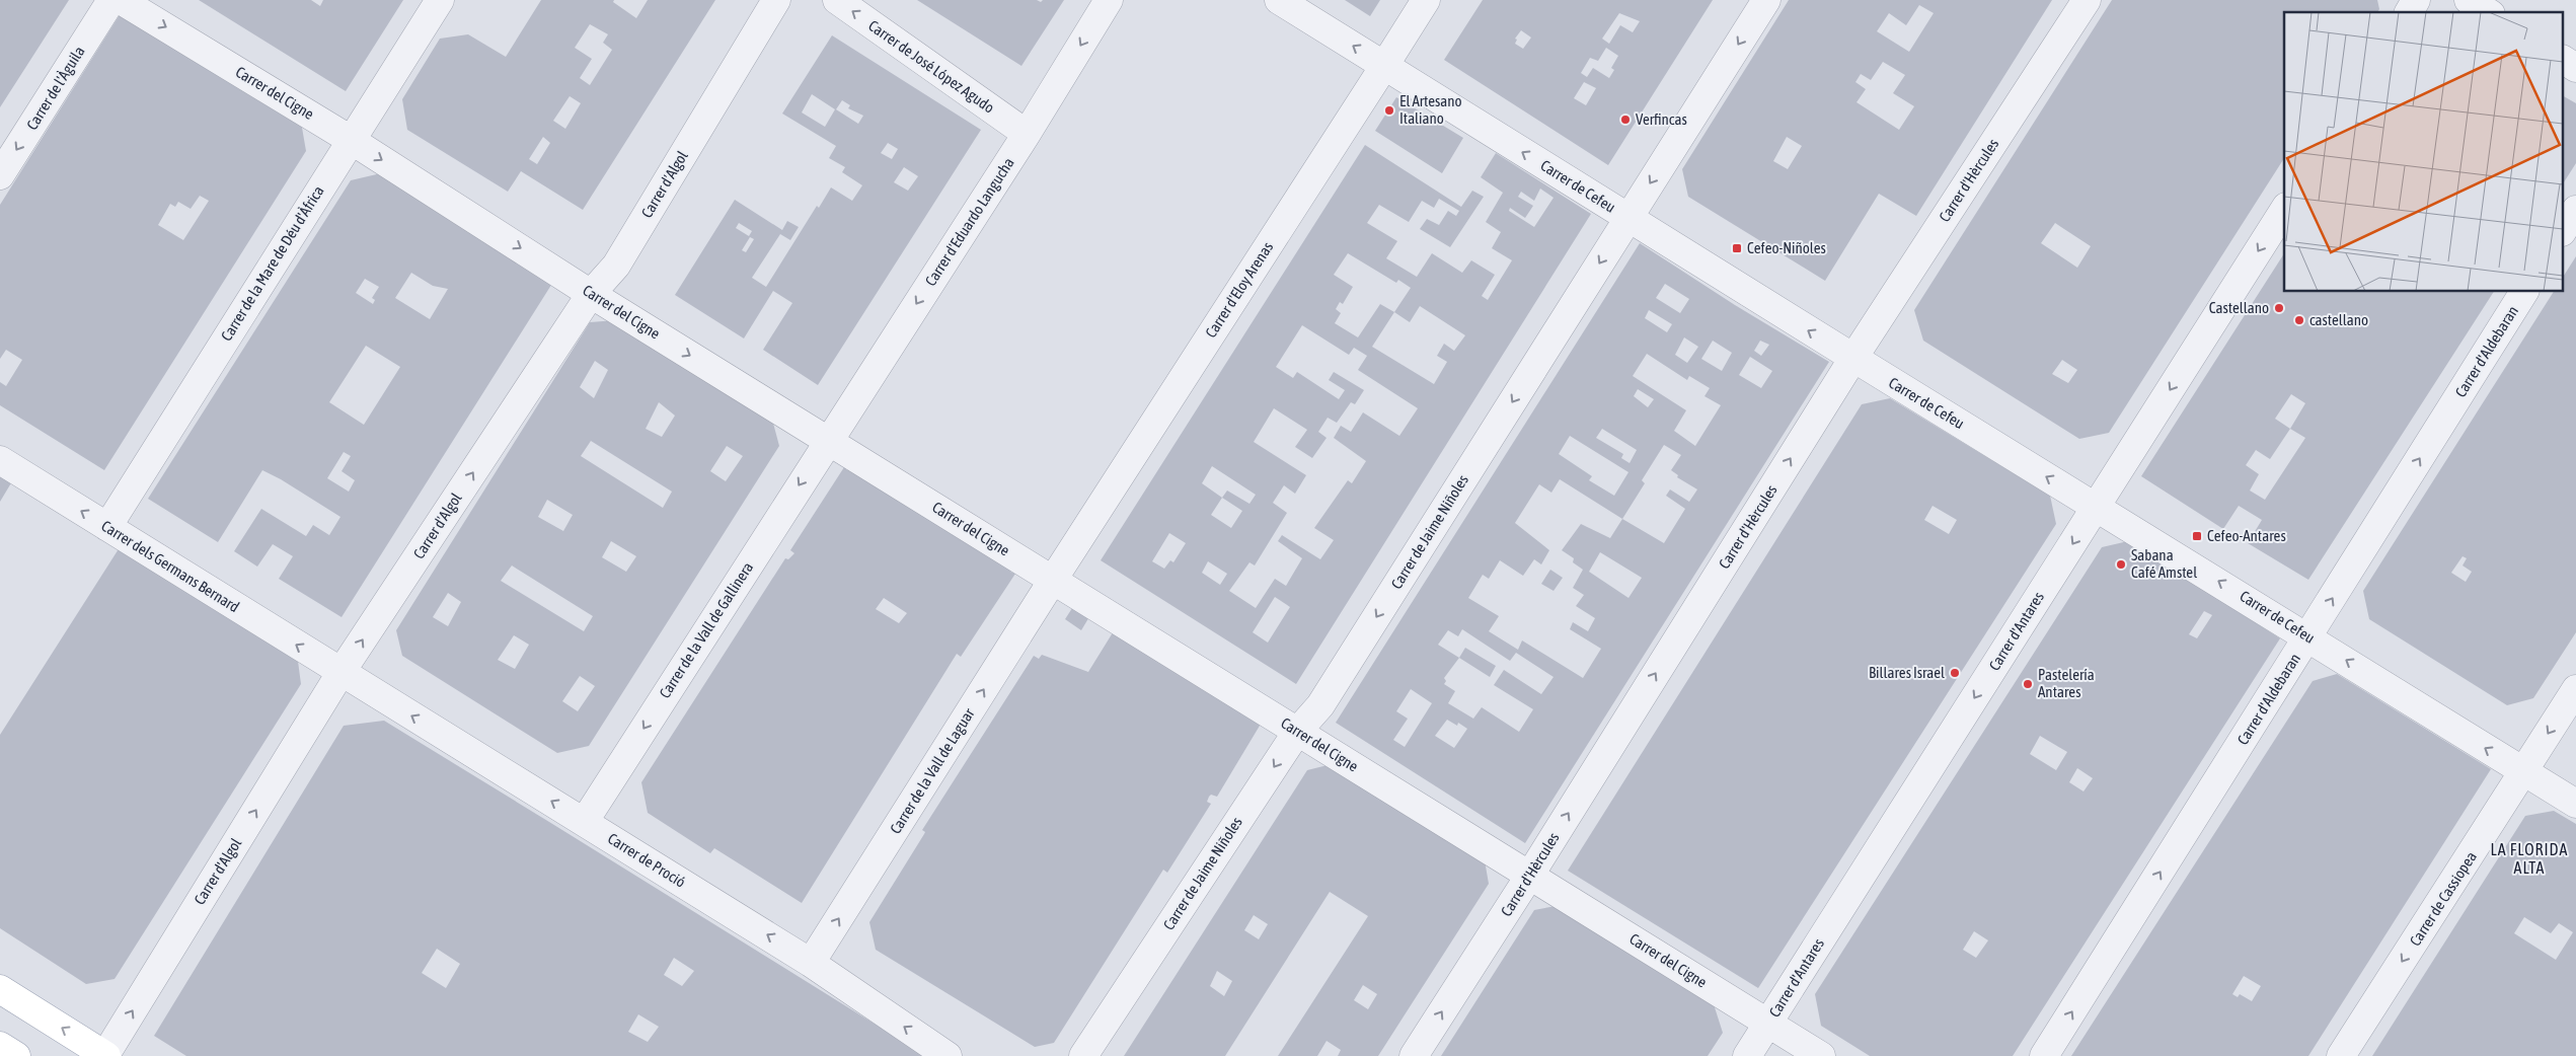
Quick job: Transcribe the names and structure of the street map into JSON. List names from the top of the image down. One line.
{"streets":{"street":["Carrer de José López Agudo","Carrer de l'Àguila","Carrer del Cigne","Carrer d'Hèrcules","Carrer d'Algol","Carrer de Cefeu","Carrer d'Eduardo Langucha","Carrer de la Mare de Déu d'Àfrica","Carrer d'Eloy Arenas","Carrer d'Aldebaran","Carrer de Jaime Niñoles","Carrer dels Germans Bernard","Carrer de la Vall de Gallinera","Carrer d'Antares","Carrer de la Vall de Laguar","Carrer de Proció","Carrer de Cassiopea"]},"crossings":[["Carrer de José López Agudo","Carrer d'Eduardo Langucha"],["Carrer del Cigne","Carrer d'Hèrcules"],["Carrer del Cigne","Carrer d'Algol"],["Carrer del Cigne","Carrer d'Eduardo Langucha"],["Carrer del Cigne","Carrer de la Mare de Déu d'Àfrica"],["Carrer del Cigne","Carrer d'Eloy Arenas"],["Carrer del Cigne","Carrer de Jaime Niñoles"],["Carrer del Cigne","Carrer de la Vall de Gallinera"],["Carrer del Cigne","Carrer d'Antares"],["Carrer del Cigne","Carrer de la Vall de Laguar"],["Carrer d'Hèrcules","Carrer de Cefeu"],["Carrer d'Algol","Carrer dels Germans Bernard"],["Carrer d'Algol","Carrer de Proció"],["Carrer de Cefeu","Carrer d'Eloy Arenas"],["Carrer de Cefeu","Carrer d'Aldebaran"],["Carrer de Cefeu","Carrer de Jaime Niñoles"],["Carrer de Cefeu","Carrer d'Antares"],["Carrer de Cefeu","Carrer de Cassiopea"],["Carrer d'Eduardo Langucha","Carrer de la Vall de Gallinera"],["Carrer de la Mare de Déu d'Àfrica","Carrer dels Germans Bernard"],["Carrer d'Eloy Arenas","Carrer de la Vall de Laguar"],["Carrer dels Germans Bernard","Carrer de Proció"],["Carrer de la Vall de Gallinera","Carrer de Proció"],["Carrer de la Vall de Laguar","Carrer de Proció"]],"one_way":["Carrer de José López Agudo","Carrer de l'Àguila","Carrer del Cigne","Carrer d'Hèrcules","Carrer d'Algol","Carrer de Cefeu","Carrer d'Eduardo Langucha","Carrer d'Aldebaran","Carrer de Jaime Niñoles","Carrer dels Germans Bernard","Carrer de la Vall de Gallinera","Carrer d'Antares","Carrer de la Vall de Laguar","Carrer de Proció","Carrer de Cassiopea"],"districts":["LA FLORIDA ALTA"],"places":{"other":["El Artesano Italiano","Verfincas","Castellano","castellano","Sabana Café Amstel","Billares Israel","Pastelería Antares"],"transit":["Cefeo-Niñoles","Cefeo-Antares"]}}
